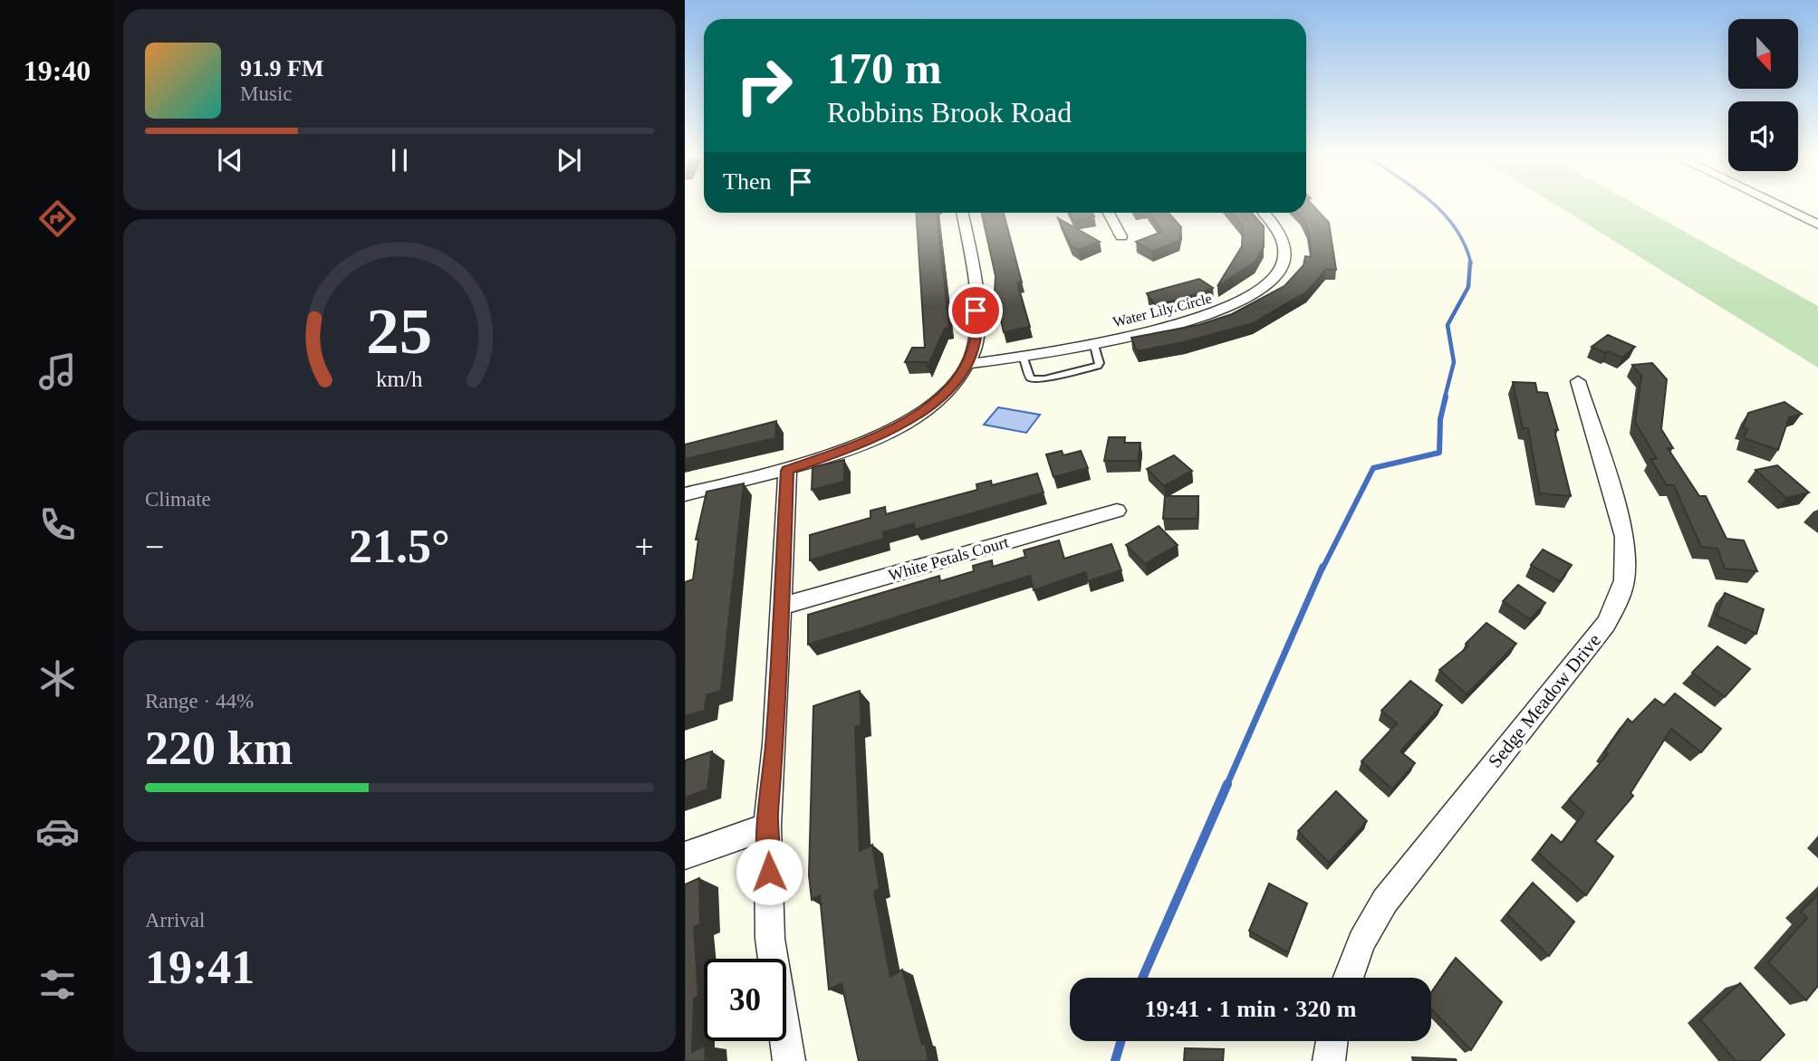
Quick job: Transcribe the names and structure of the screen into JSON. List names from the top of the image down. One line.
{"streets":{"street":["Water Lily Circle","White Petals Court","Sedge Meadow Drive"]},"north":"bottom","page":{"tabs":"19:40","turn":["170 m","Robbins Brook Road"],"song":["91.9 FM","Music"],"then":"Then","tile":["Climate",["Range · 44%","220 km"],["Arrival","19:41"]],"heat":["−","21.5°","+"],"limit":"30","trip":"19:41 · 1 min · 320 m","gauge":["25","km/h"]}}
